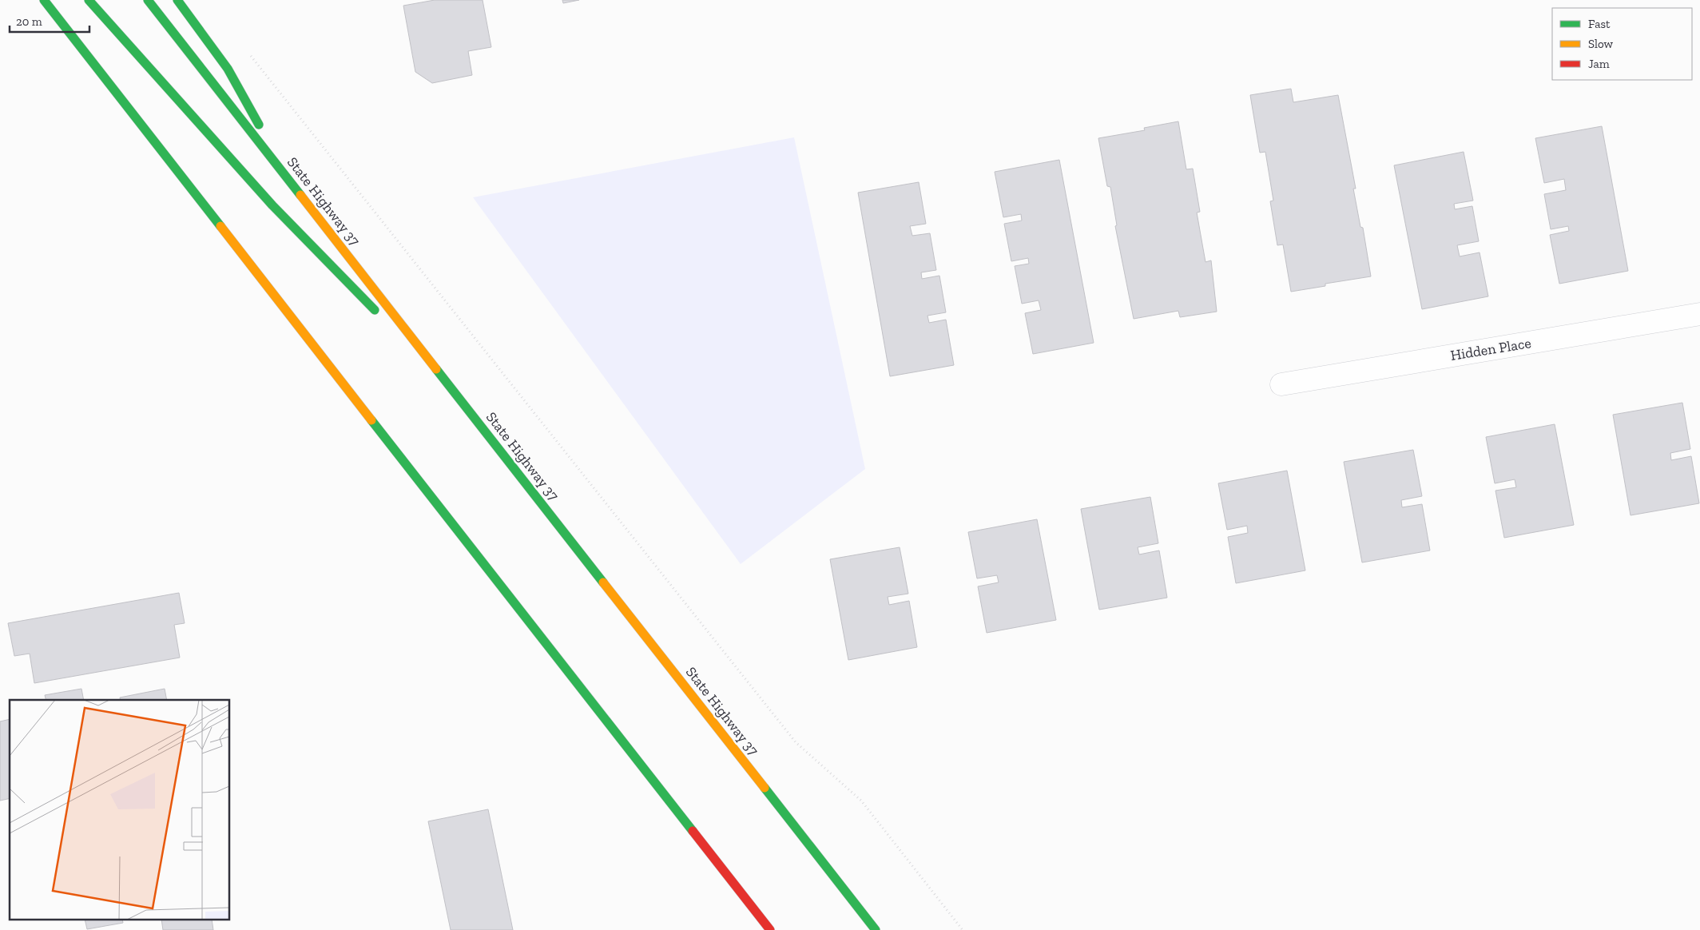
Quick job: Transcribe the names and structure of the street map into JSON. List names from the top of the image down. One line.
{"streets":{"main road":["State Highway 37"],"street":["Hidden Place"]},"legend":["Fast","Slow","Jam"],"scale_bar":"20 m"}
